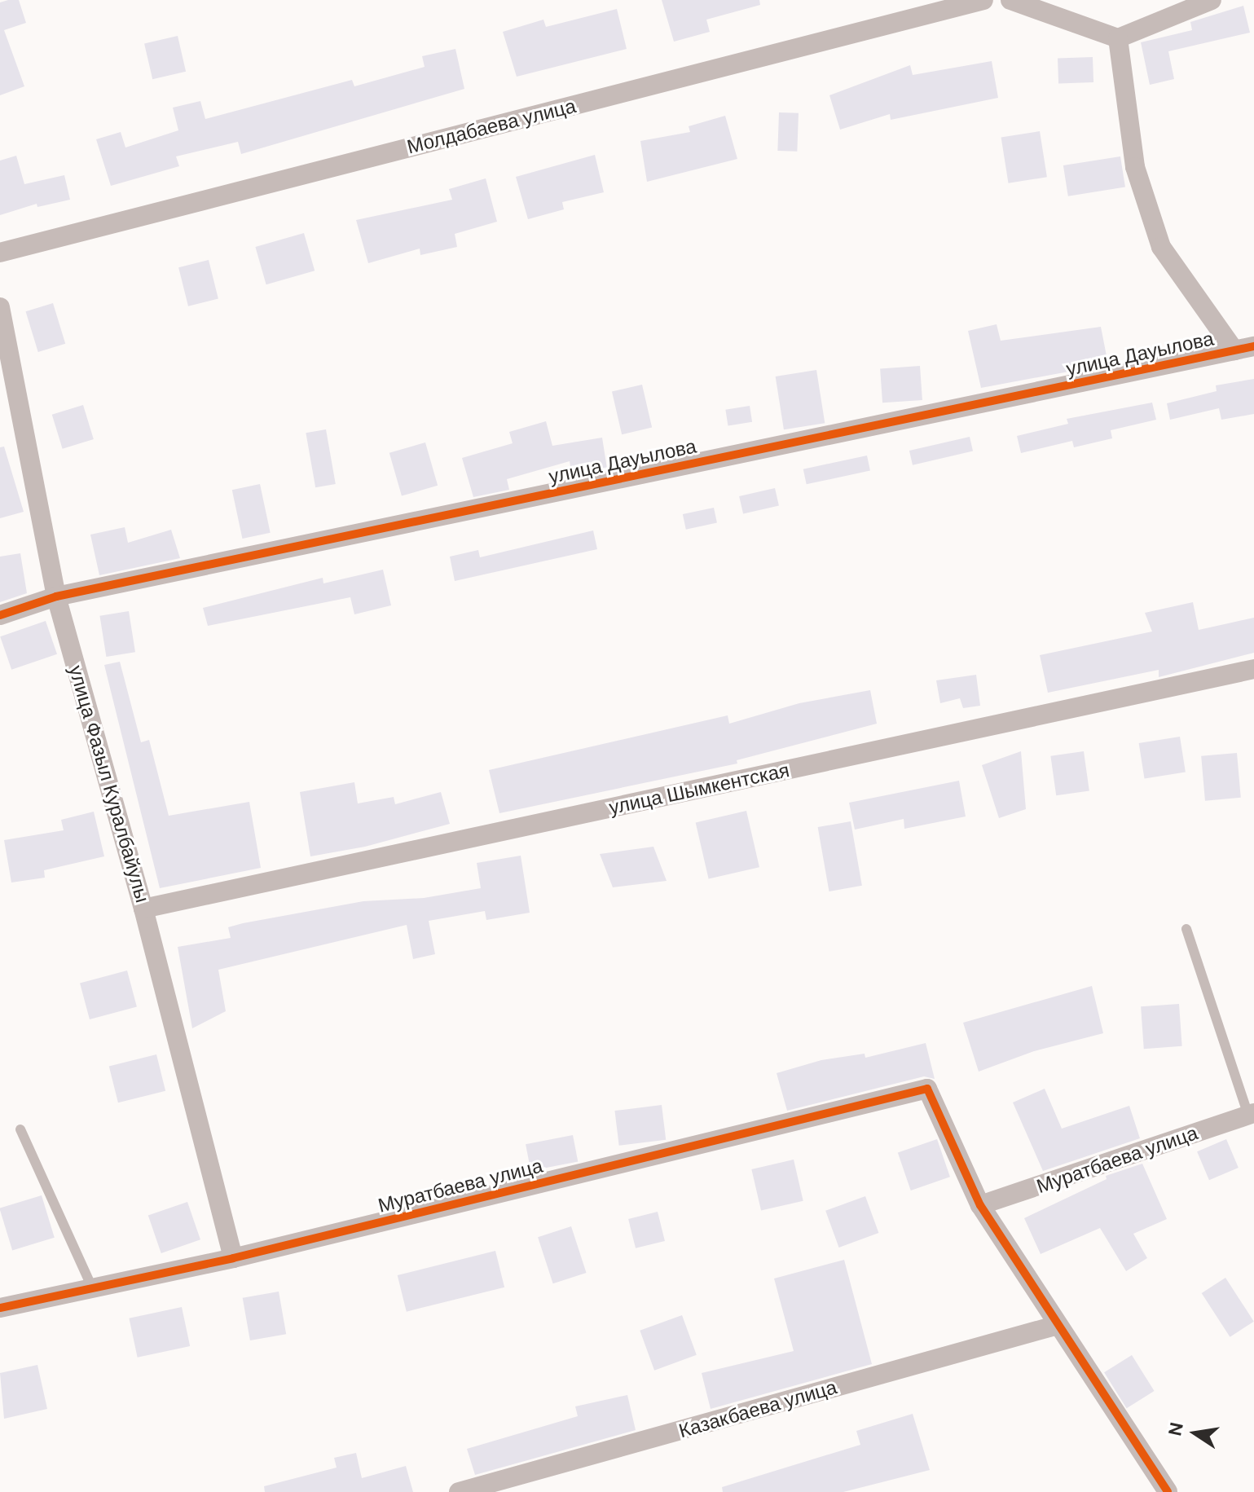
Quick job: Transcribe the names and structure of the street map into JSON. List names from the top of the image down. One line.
{"streets":{"street":["Молдабаева улица","улица Дауылова","улица Фазыл Куралбайулы","улица Шымкентская","Муратбаева улица","Казакбаева улица"]},"crossings":[["улица Дауылова","улица Фазыл Куралбайулы"],["улица Фазыл Куралбайулы","улица Шымкентская"],["улица Фазыл Куралбайулы","Муратбаева улица"]],"north":"left"}
